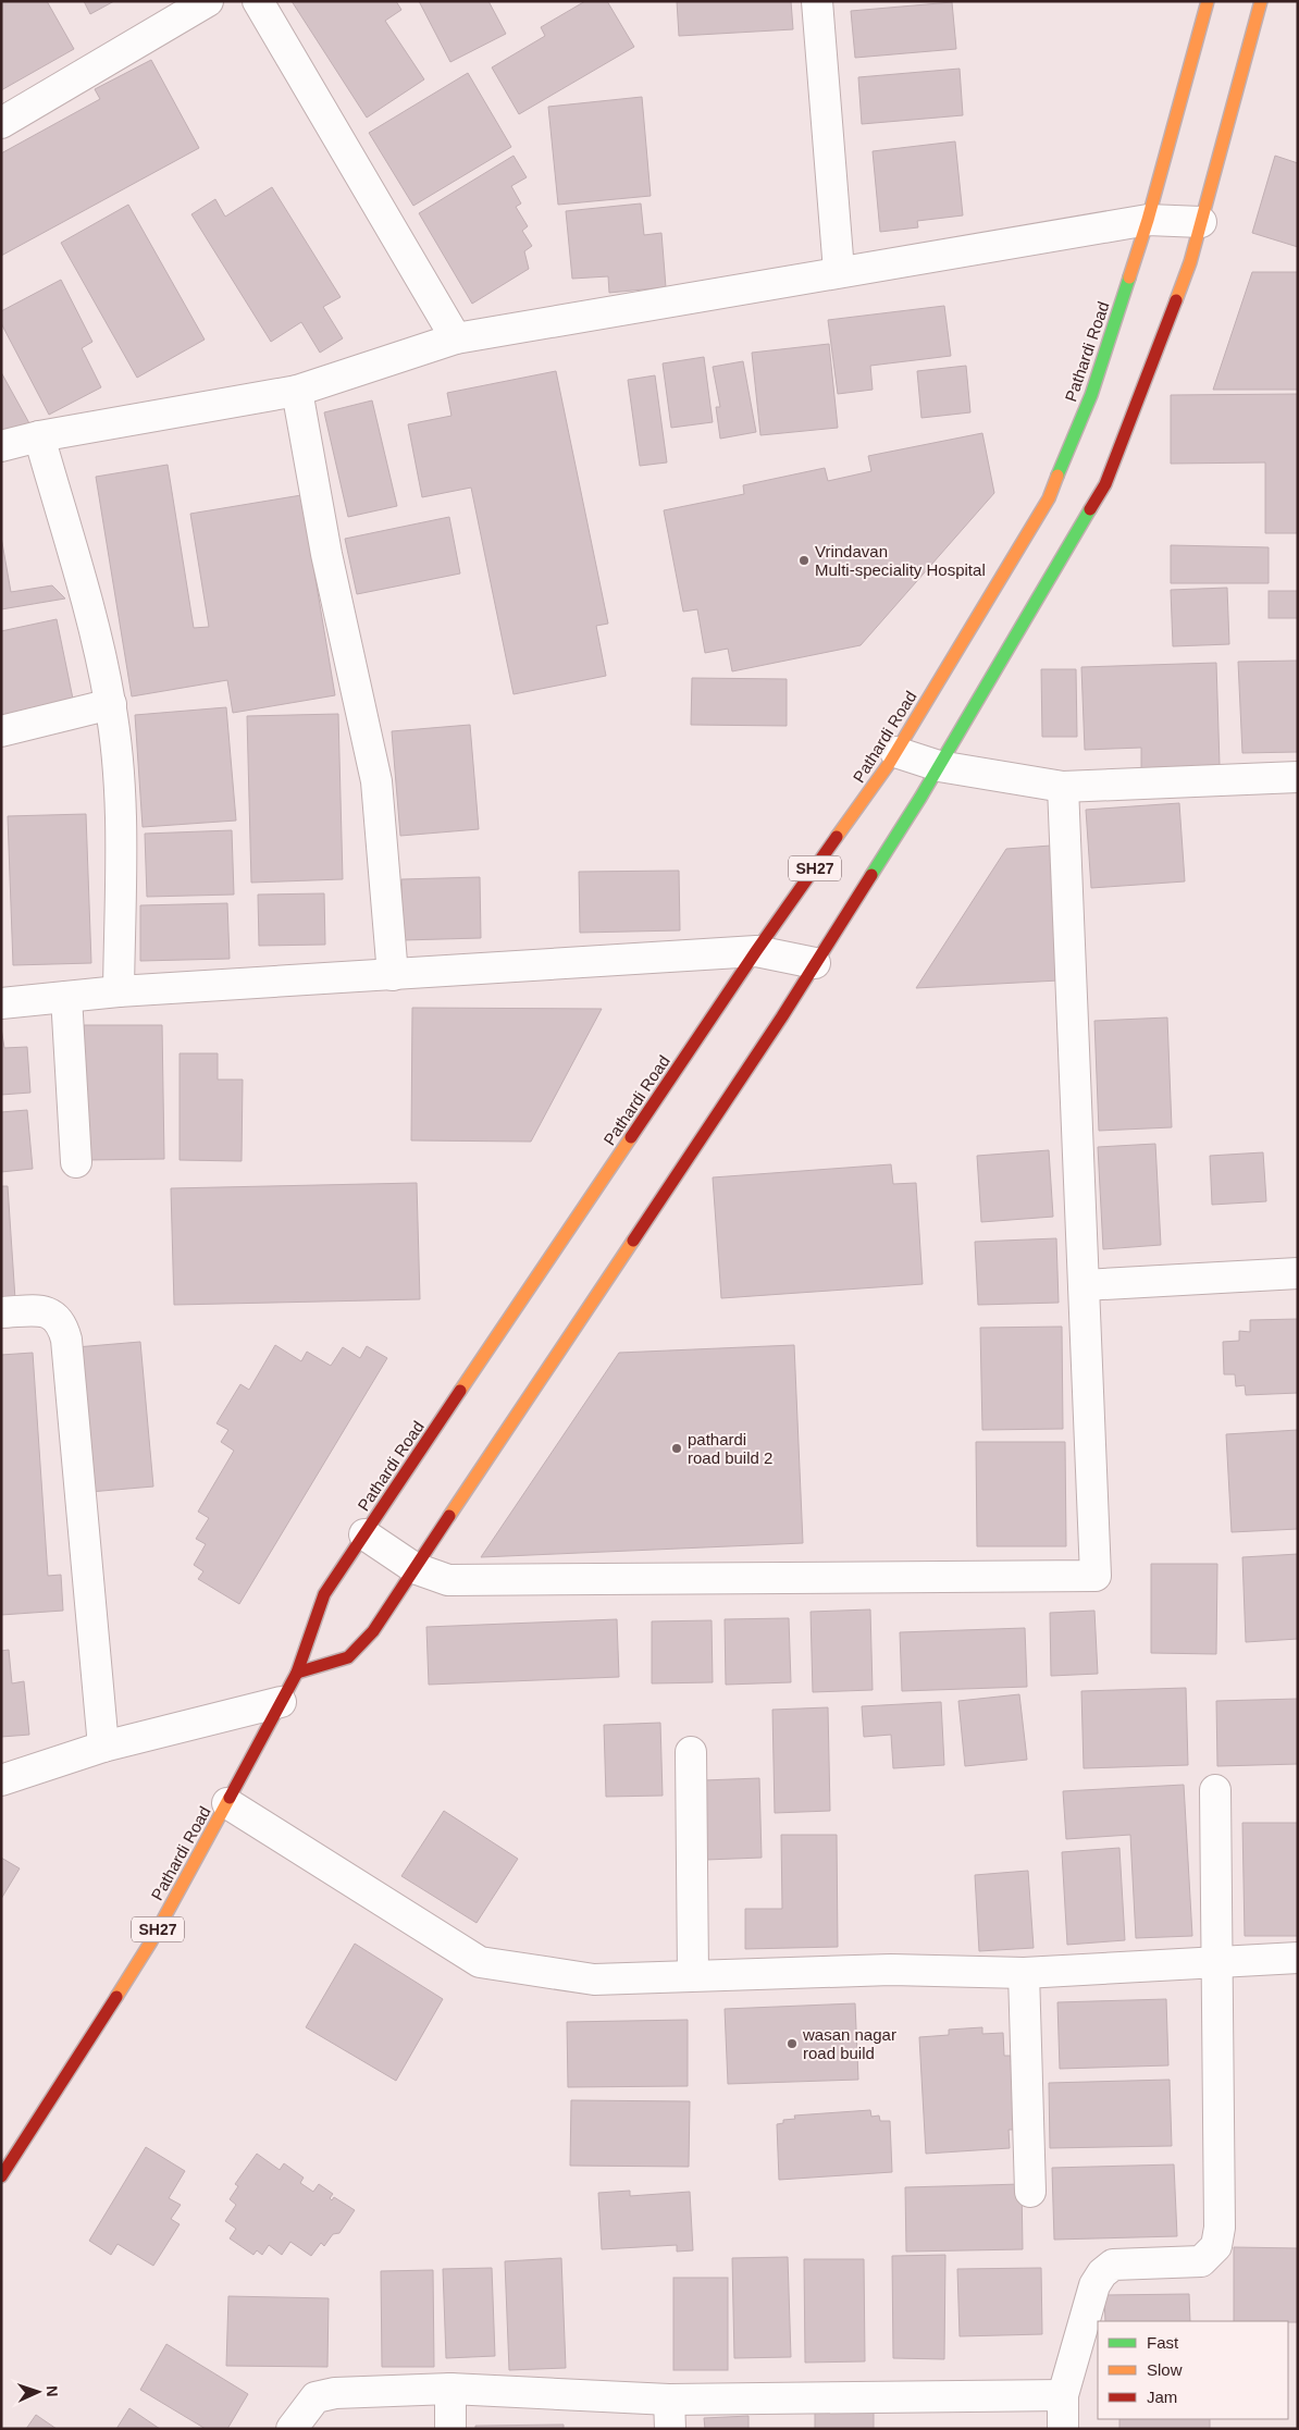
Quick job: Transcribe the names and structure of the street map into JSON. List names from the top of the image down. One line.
{"streets":{"main road":["Pathardi Road","SH27"]},"places":["Vrindavan Multi-speciality Hospital","pathardi road build 2","wasan nagar road build"],"legend":["Fast","Slow","Jam"],"north":"right"}
